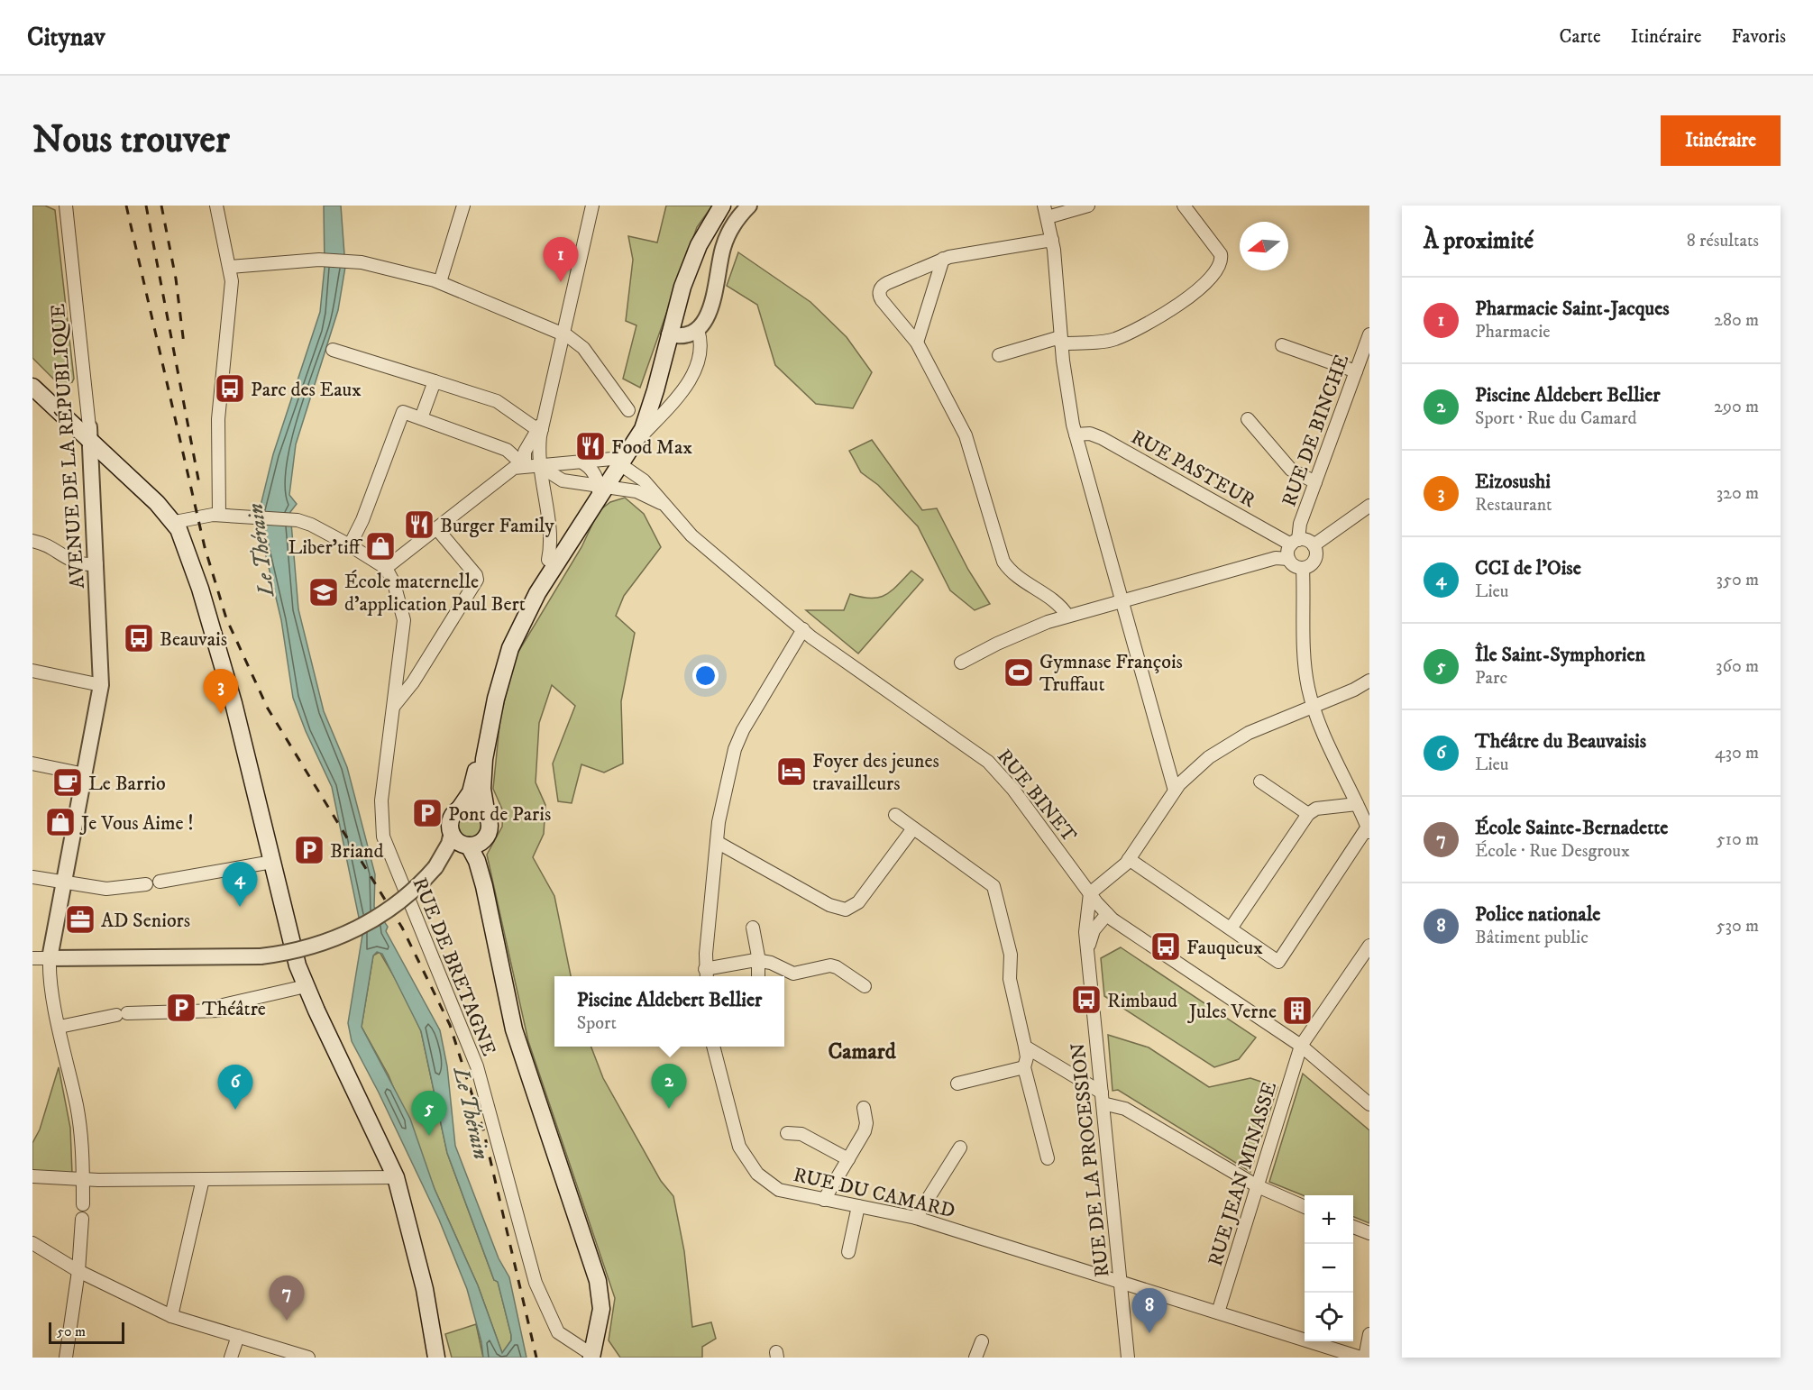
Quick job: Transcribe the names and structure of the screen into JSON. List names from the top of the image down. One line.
{"streets":{"street":["RUE DE BINCHE","AVENUE DE LA RÉPUBLIQUE","RUE PASTEUR","RUE BINET","RUE DE BRETAGNE","RUE DE LA PROCESSION","RUE JEAN MINASSE","RUE DU CAMARD"]},"crossings":[["RUE DE BINCHE","RUE PASTEUR"],["RUE BINET","RUE DE LA PROCESSION"],["RUE BINET","RUE JEAN MINASSE"],["RUE DE LA PROCESSION","RUE DU CAMARD"],["RUE JEAN MINASSE","RUE DU CAMARD"]],"districts":["Camard"],"water":["Le Thérain"],"places":{"bus stop":["Parc des Eaux","Beauvais","Fauqueux","Rimbaud"],"restaurant":["Food Max","Burger Family"],"shop":["Liber'tiff","Je Vous Aime !"],"school or university":["École maternelle d'application Paul Bert"],"sports":["Gymnase François Truffaut"],"hotel":["Foyer des jeunes travailleurs"],"cafe":["Le Barrio"],"parking":["Pont de Paris","Briand","Théâtre"],"office":["AD Seniors"],"building":["Jules Verne"]},"scale_bar":"50 m","north":"left","page":{"header":"Citynav","nav":["Carte","Itinéraire","Favoris"],"buttons":"Itinéraire","title":"Nous trouver","heading":["À proximité","8 résultats"],"pins":["1","3","4","2","6","5","7","8"],"list":[{"mark":"1","name":"Pharmacie Saint-Jacques","note":"Pharmacie","value":"280 m"},{"mark":"2","name":"Piscine Aldebert Bellier","note":"Sport · Rue du Camard","value":"290 m"},{"mark":"3","name":"Eizosushi","note":"Restaurant","value":"320 m"},{"mark":"4","name":"CCI de l'Oise","note":"Lieu","value":"350 m"},{"mark":"5","name":"Île Saint-Symphorien","note":"Parc","value":"360 m"},{"mark":"6","name":"Théâtre du Beauvaisis","note":"Lieu","value":"430 m"},{"mark":"7","name":"École Sainte-Bernadette","note":"École · Rue Desgroux","value":"510 m"},{"mark":"8","name":"Police nationale","note":"Bâtiment public","value":"530 m"}],"popup":["Piscine Aldebert Bellier","Sport"],"map_buttons":["+","−"],"scale":"50 m"}}
